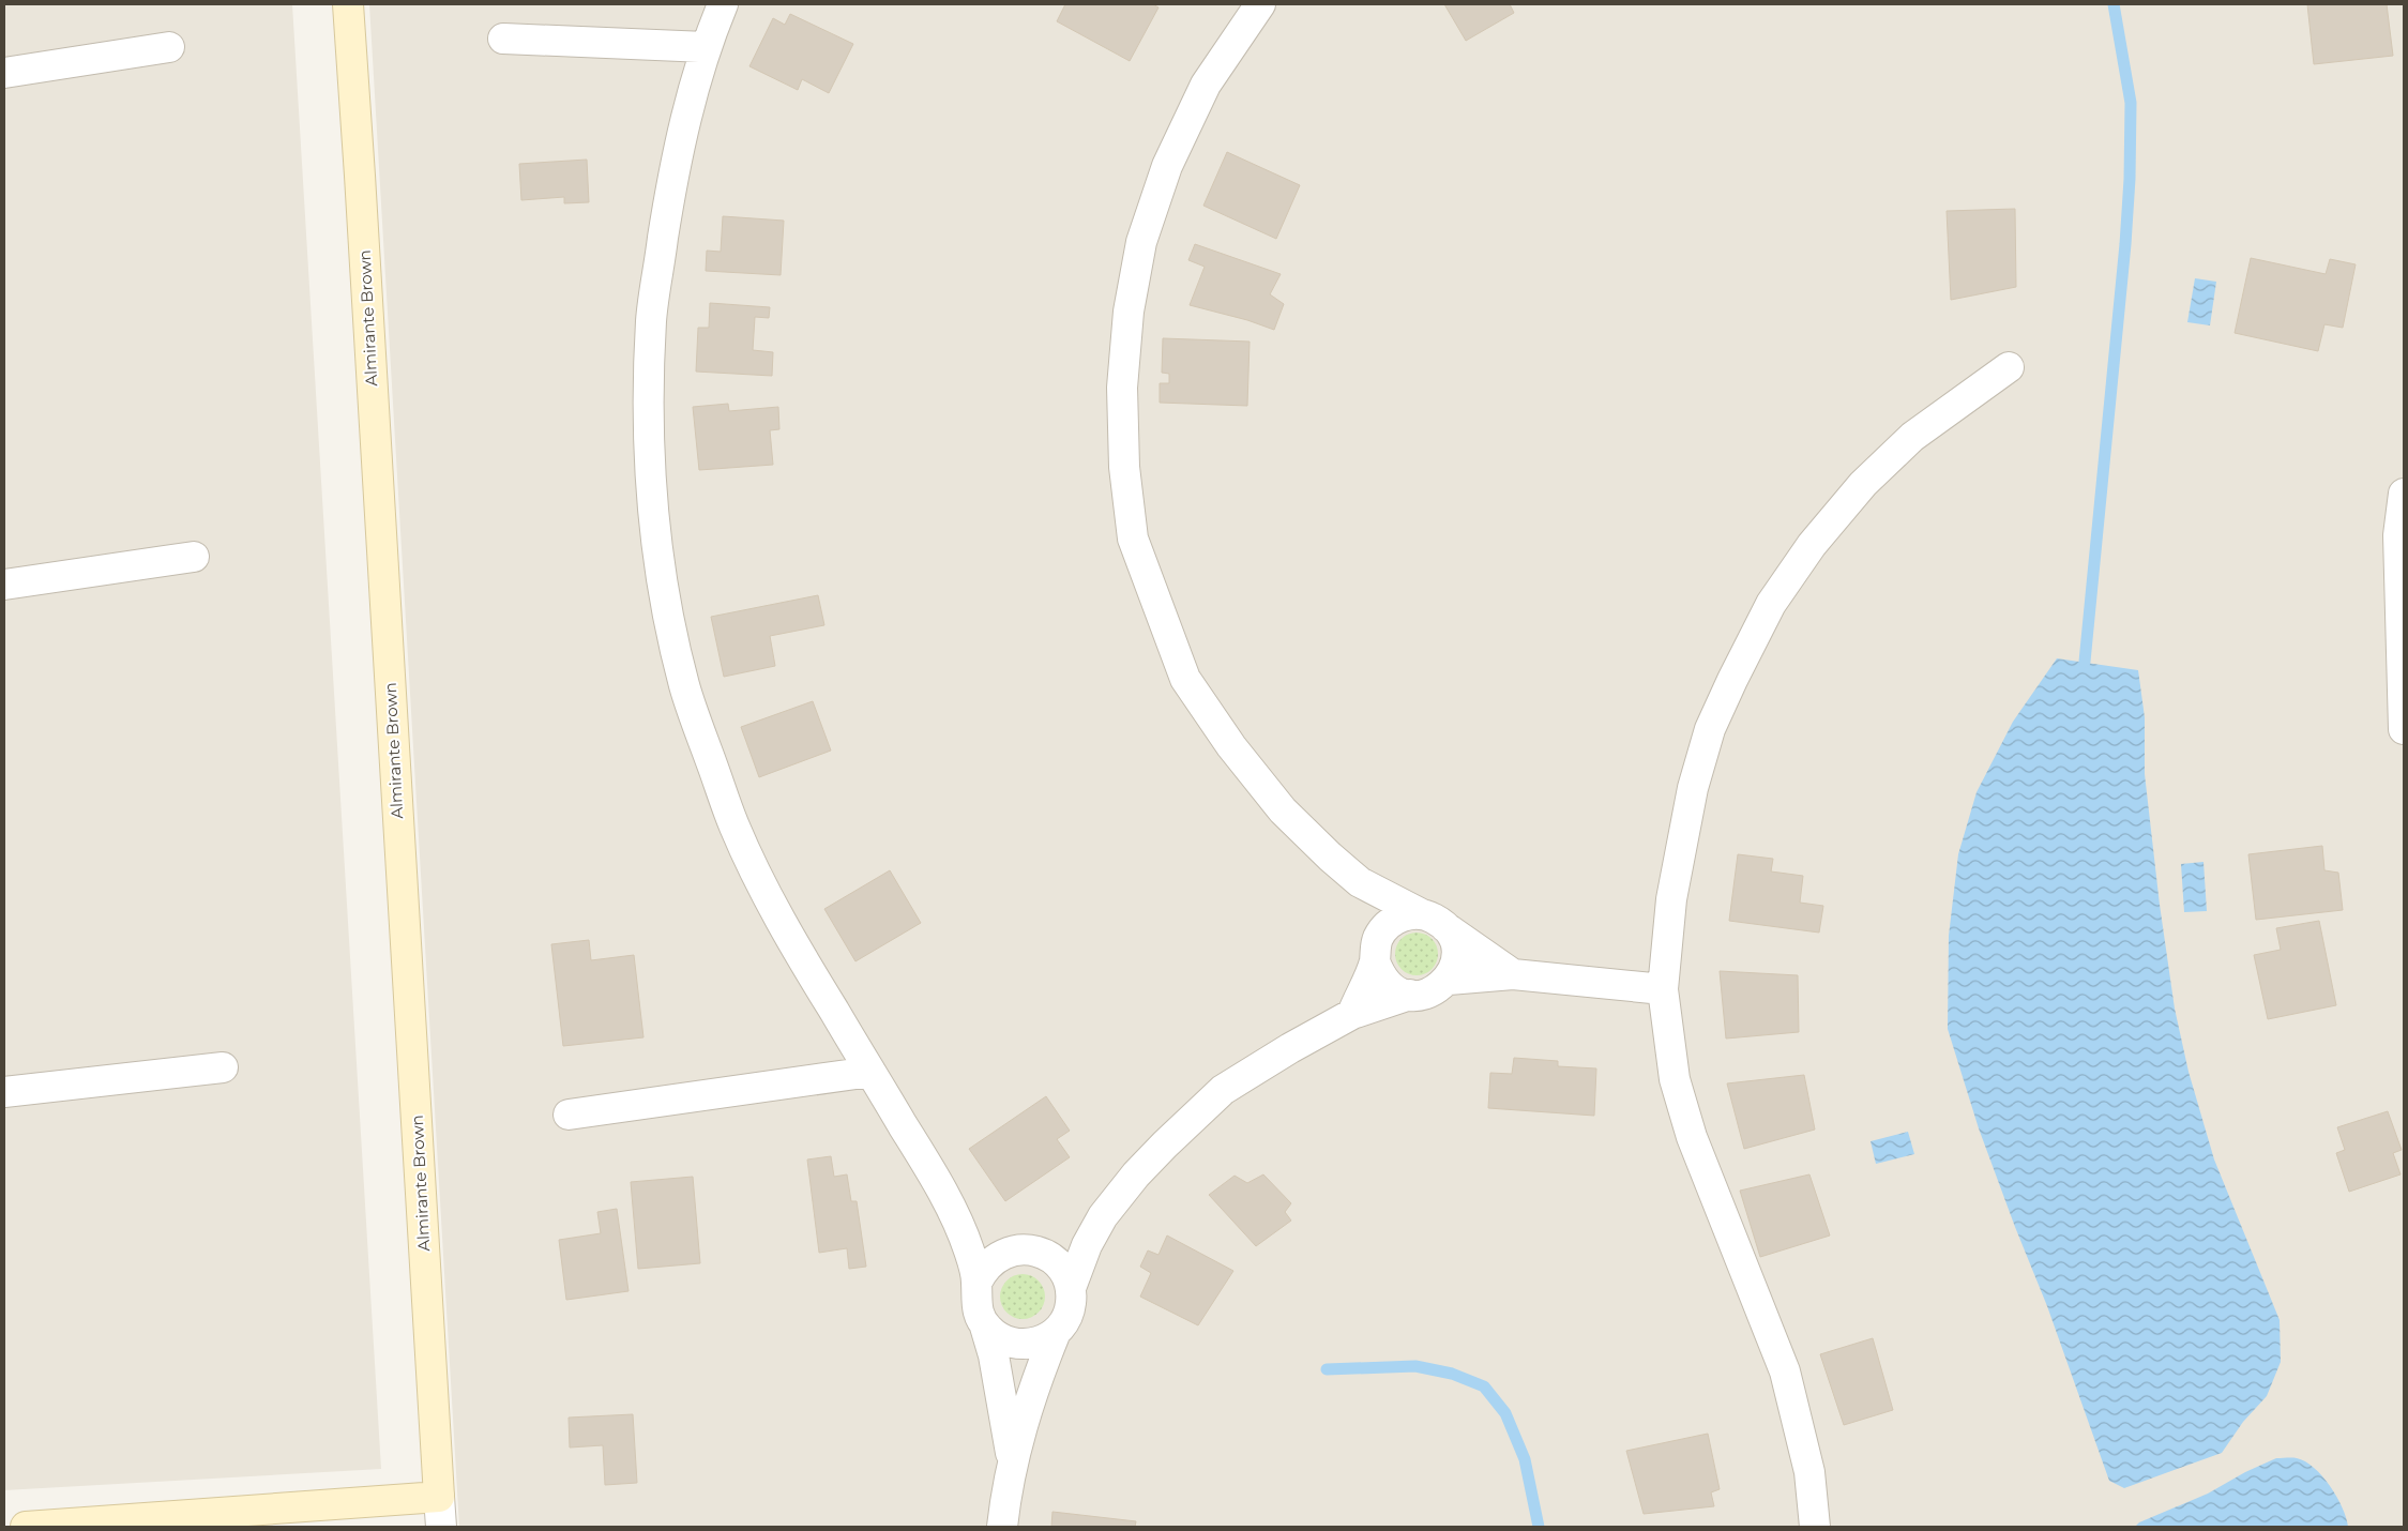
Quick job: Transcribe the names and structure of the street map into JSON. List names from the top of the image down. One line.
{"streets":{"street":["Almirante Brown"]}}
